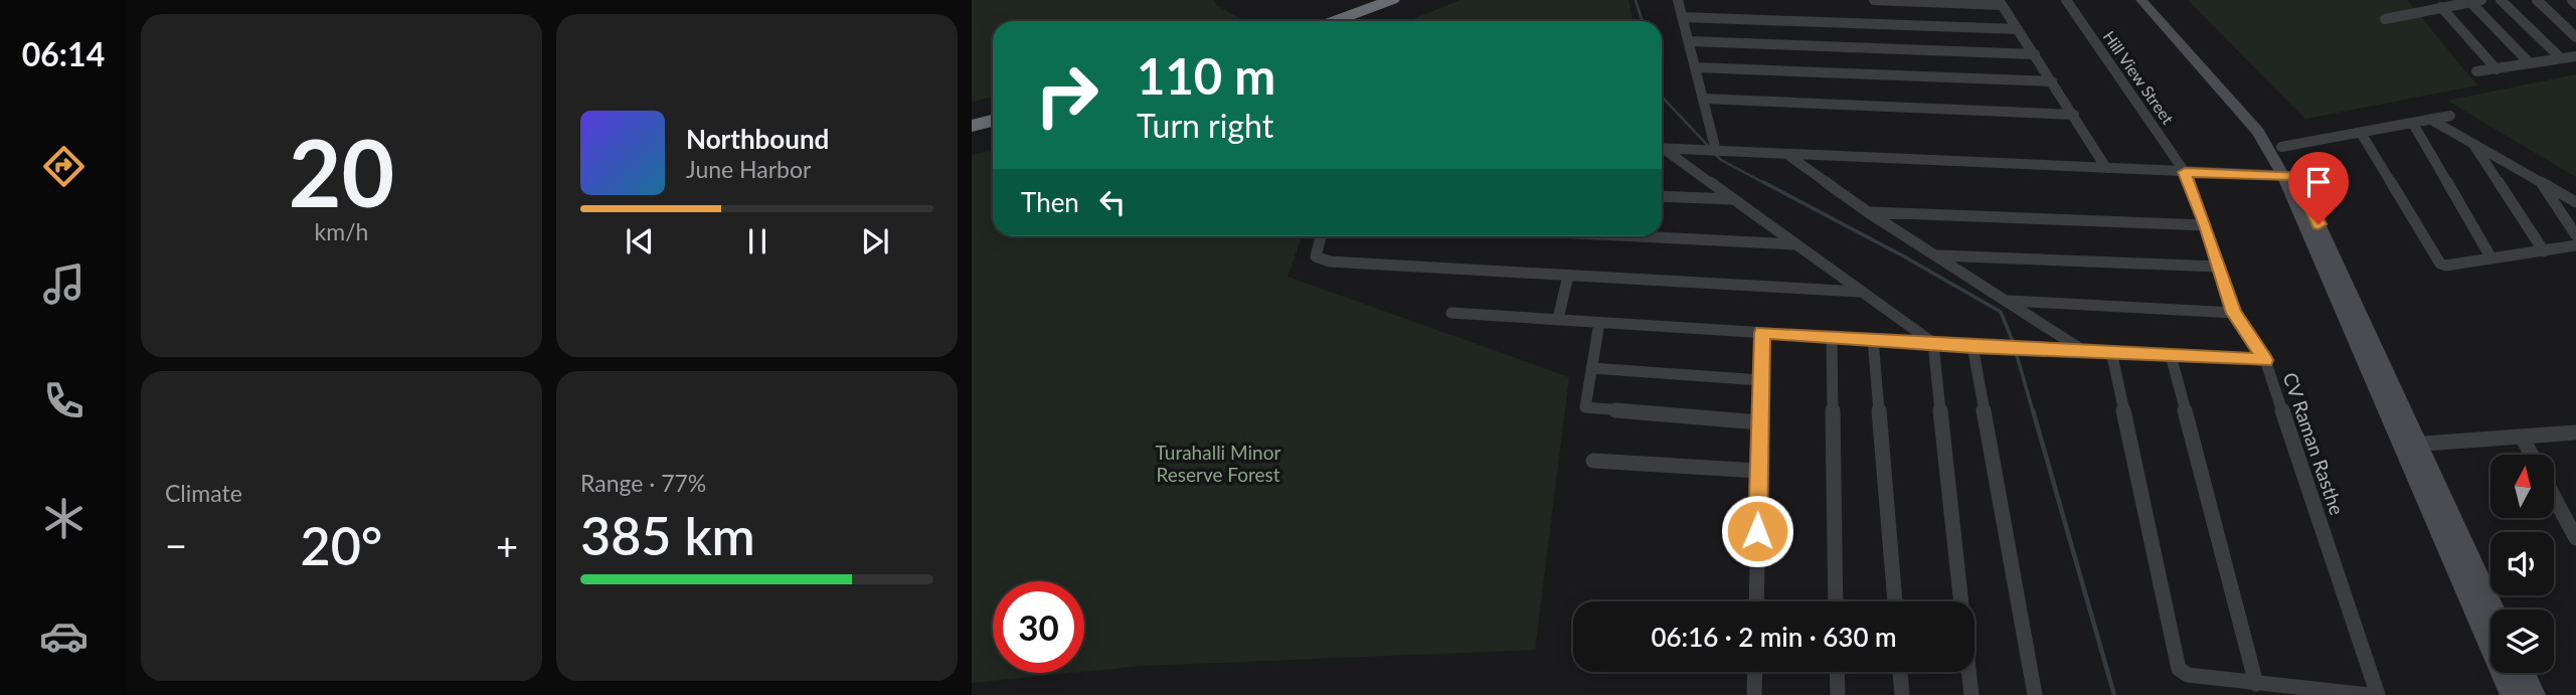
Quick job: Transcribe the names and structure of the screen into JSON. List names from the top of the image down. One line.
{"streets":{"street":["Hill View Street","CV Raman Rasthe"]},"crossings":[["Hill View Street","CV Raman Rasthe"]],"parks":["Turahalli Minor Reserve Forest"],"north":"top","page":{"tabs":"06:14","tile":[["20","km/h"],"Climate",["Range · 77%","385 km"]],"turn":["110 m","Turn right"],"song":["Northbound","June Harbor"],"then":"Then","heat":["−","20°","+"],"limit":"30","trip":"06:16 · 2 min · 630 m"}}
